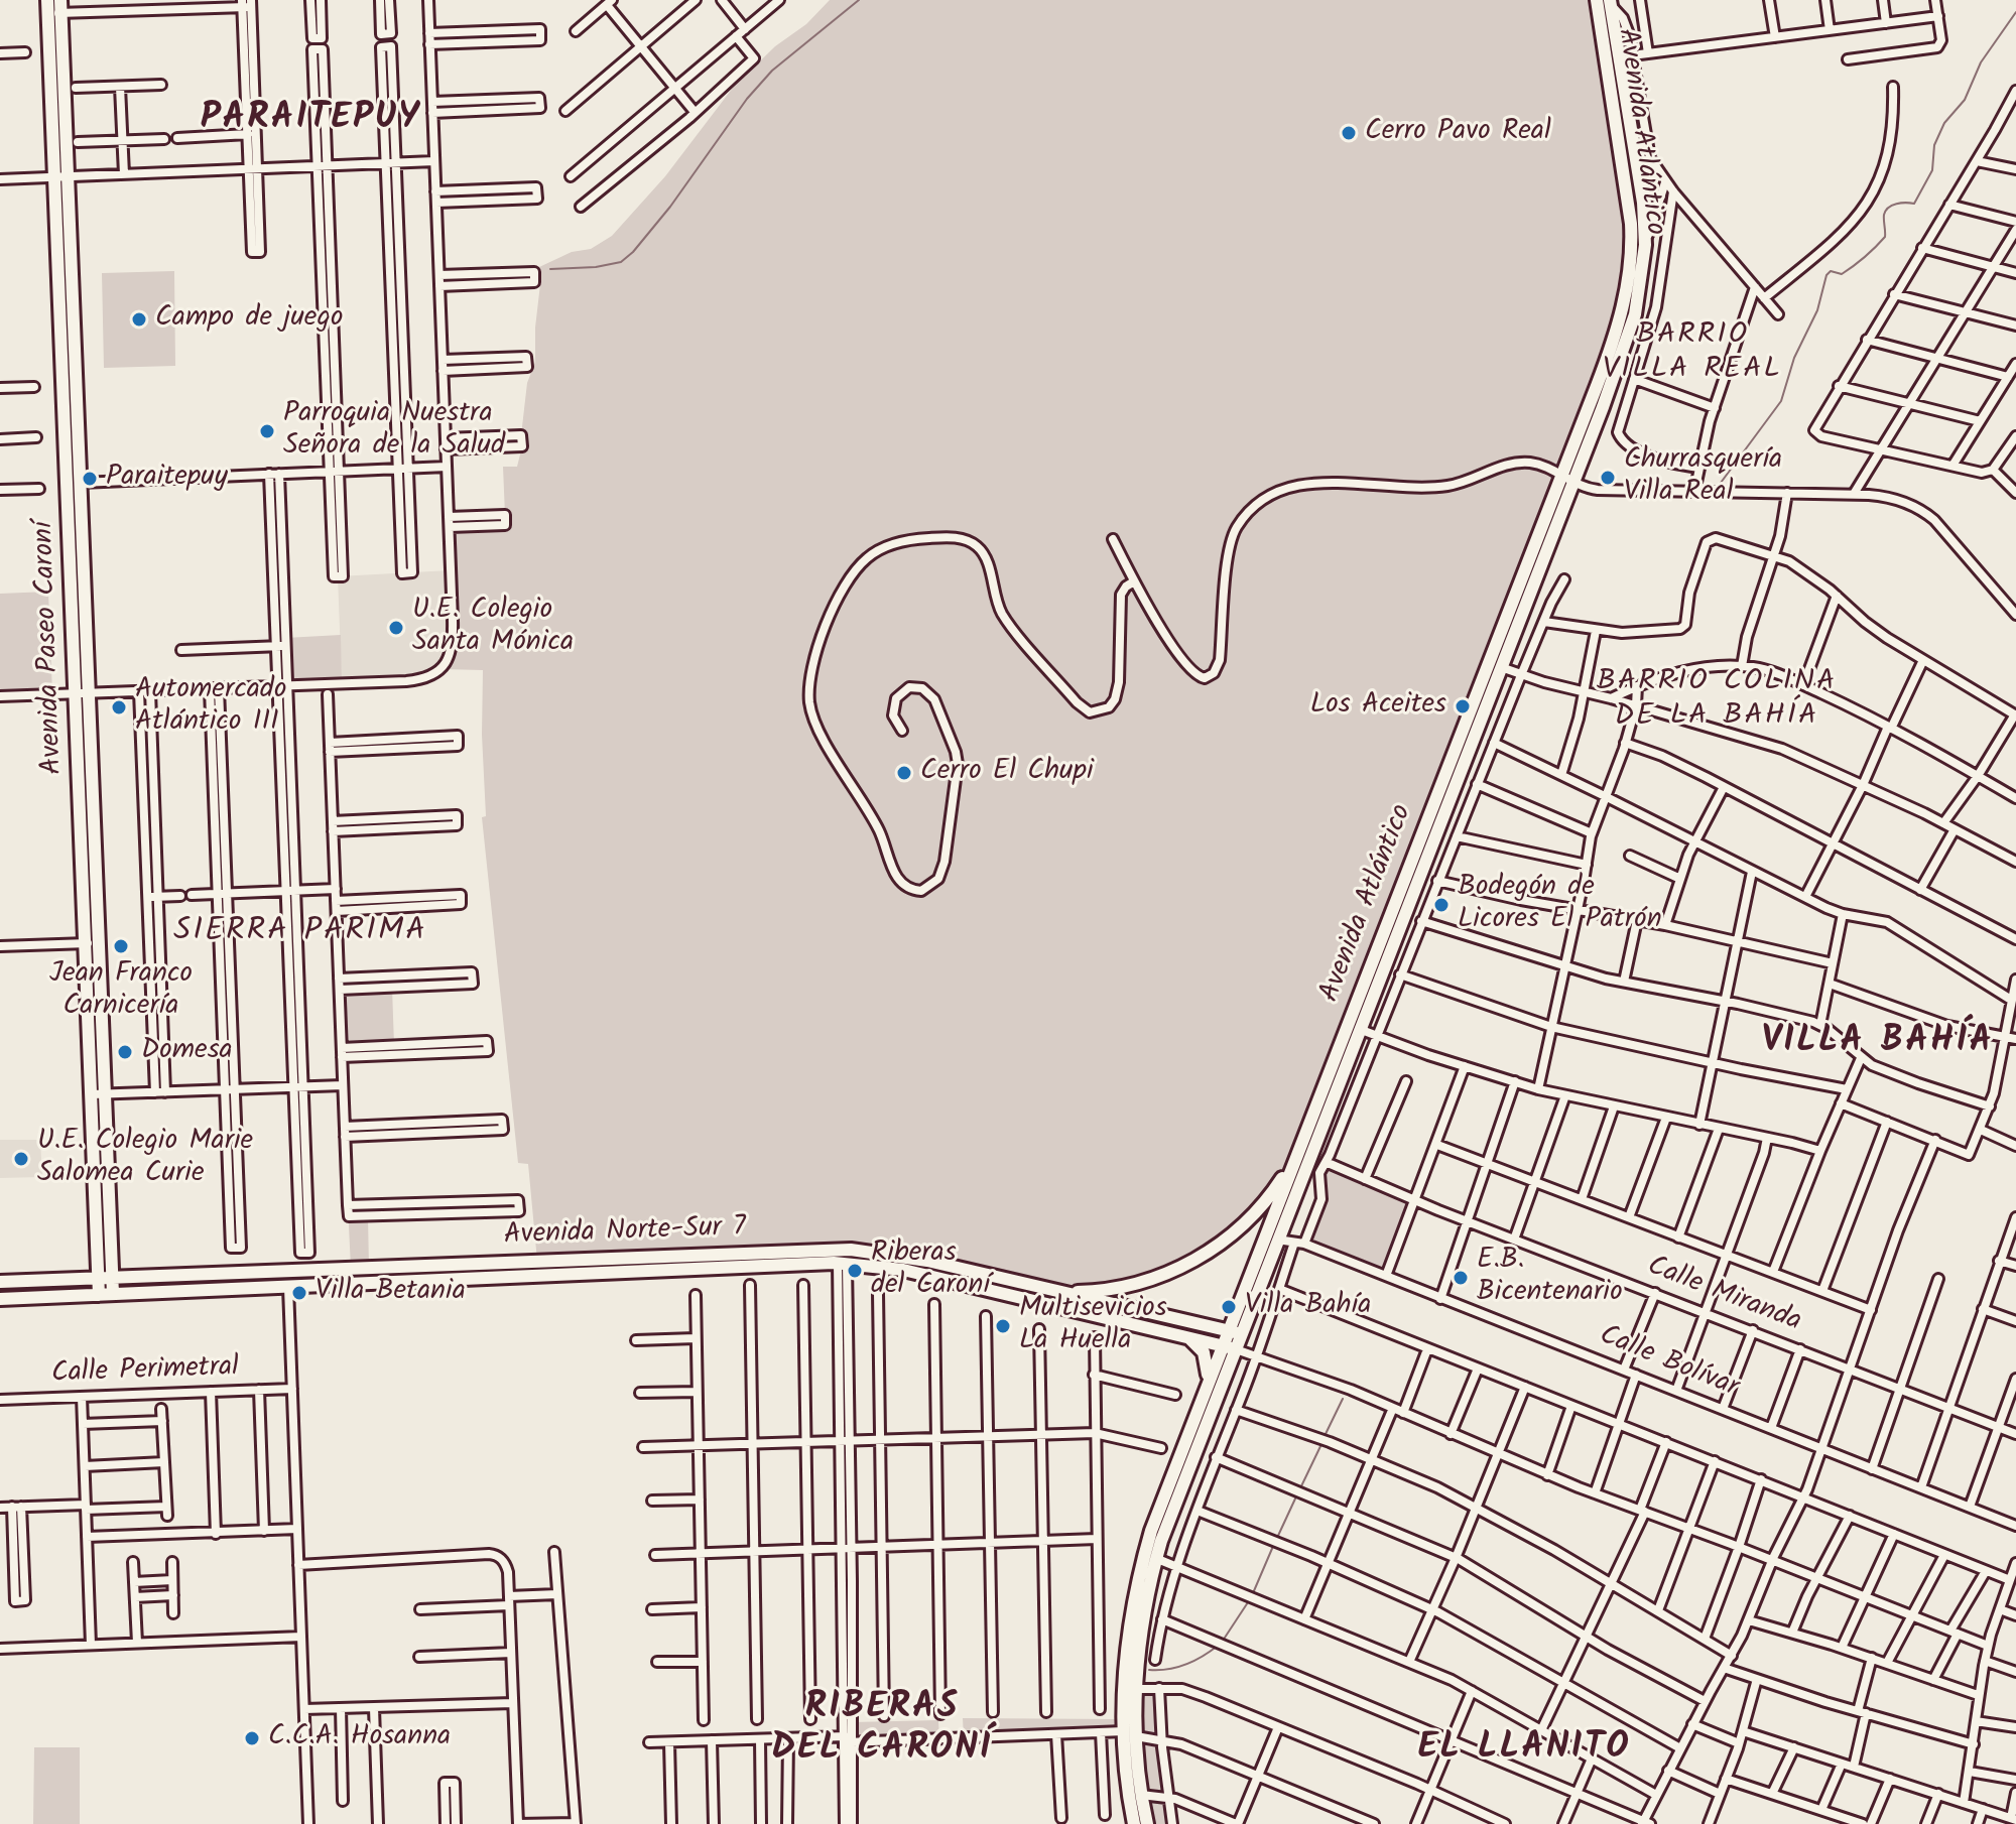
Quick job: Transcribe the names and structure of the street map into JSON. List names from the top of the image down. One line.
{"streets":{"main road":["Avenida Atlántico","Avenida Paseo Caroní","Avenida Norte-Sur 7"],"street":["Calle Miranda","Calle Bolívar","Calle Perimetral"]},"crossings":[["Avenida Atlántico","Avenida Norte-Sur 7"],["Avenida Atlántico","Calle Bolívar"],["Avenida Paseo Caroní","Avenida Norte-Sur 7"]],"districts":["PARAITEPUY","BARRIO VILLA REAL","BARRIO COLINA DE LA BAHÍA","SIERRA PARIMA","VILLA BAHÍA","RIBERAS DEL CARONÍ","EL LLANITO"],"places":["Cerro Pavo Real","Campo de juego","Parroquia Nuestra Señora de la Salud","Churrasquería Villa Real","Paraitepuy","U.E. Colegio Santa Mónica","Los Aceites","Automercado Atlántico III","Cerro El Chupi","Bodegón de Licores El Patrón","Jean Franco Carnicería","Domesa","U.E. Colegio Marie Salomea Curie","Riberas del Caroní","E.B. Bicentenario","Villa Betania","Villa Bahía","Multisevicios La Huella","C.C.A. Hosanna"]}
